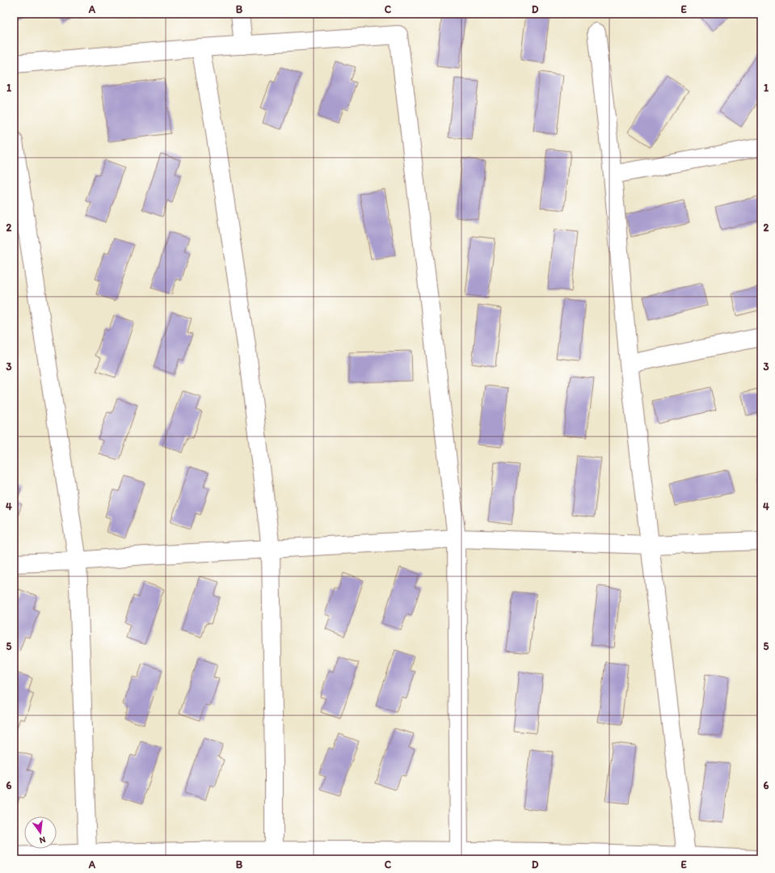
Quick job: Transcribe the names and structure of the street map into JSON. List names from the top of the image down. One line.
{"north":"bottom","grid":{"columns":["A","B","C","D","E"],"rows":["1","2","3","4","5","6"]}}
